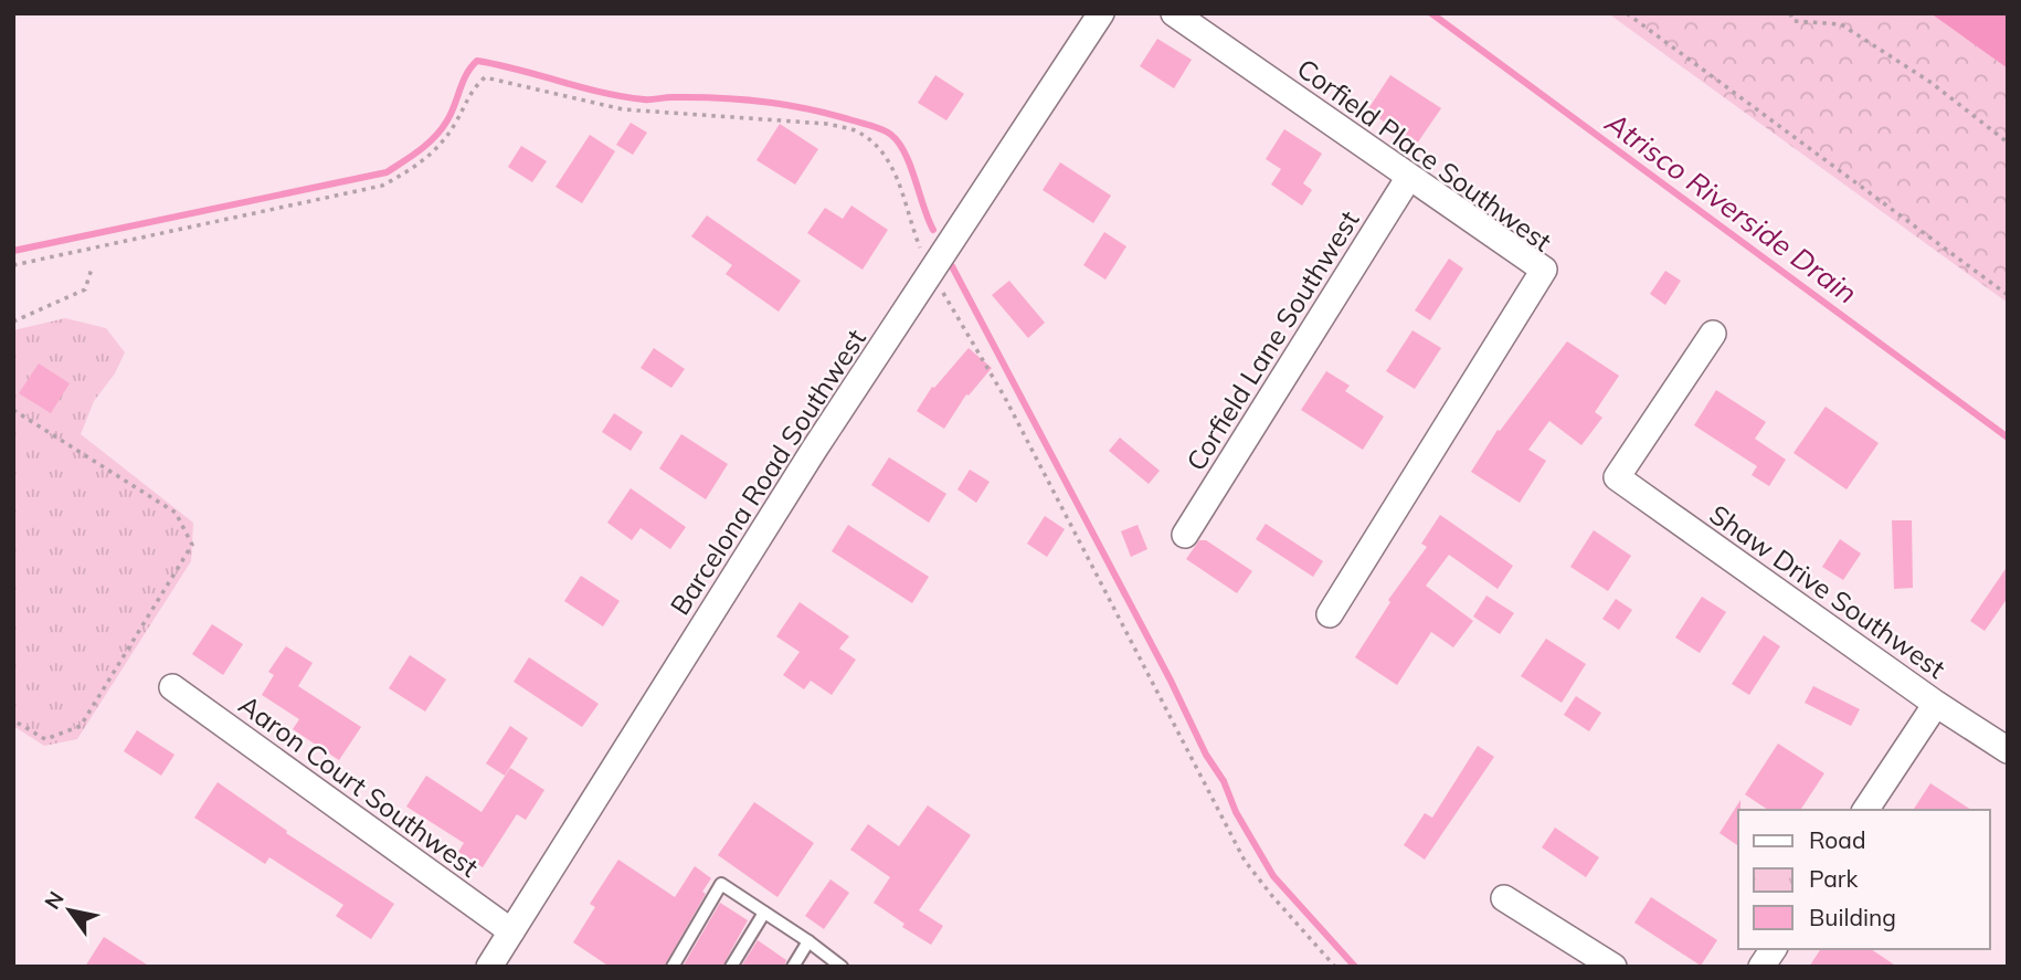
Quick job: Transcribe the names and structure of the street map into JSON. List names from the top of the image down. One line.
{"streets":{"street":["Corfield Place Southwest","Corfield Lane Southwest","Barcelona Road Southwest","Shaw Drive Southwest","Aaron Court Southwest"]},"crossings":[["Corfield Place Southwest","Corfield Lane Southwest"],["Barcelona Road Southwest","Aaron Court Southwest"]],"water":["Atrisco Riverside Drain"],"legend":["Road","Park","Building"],"north":"top left"}
